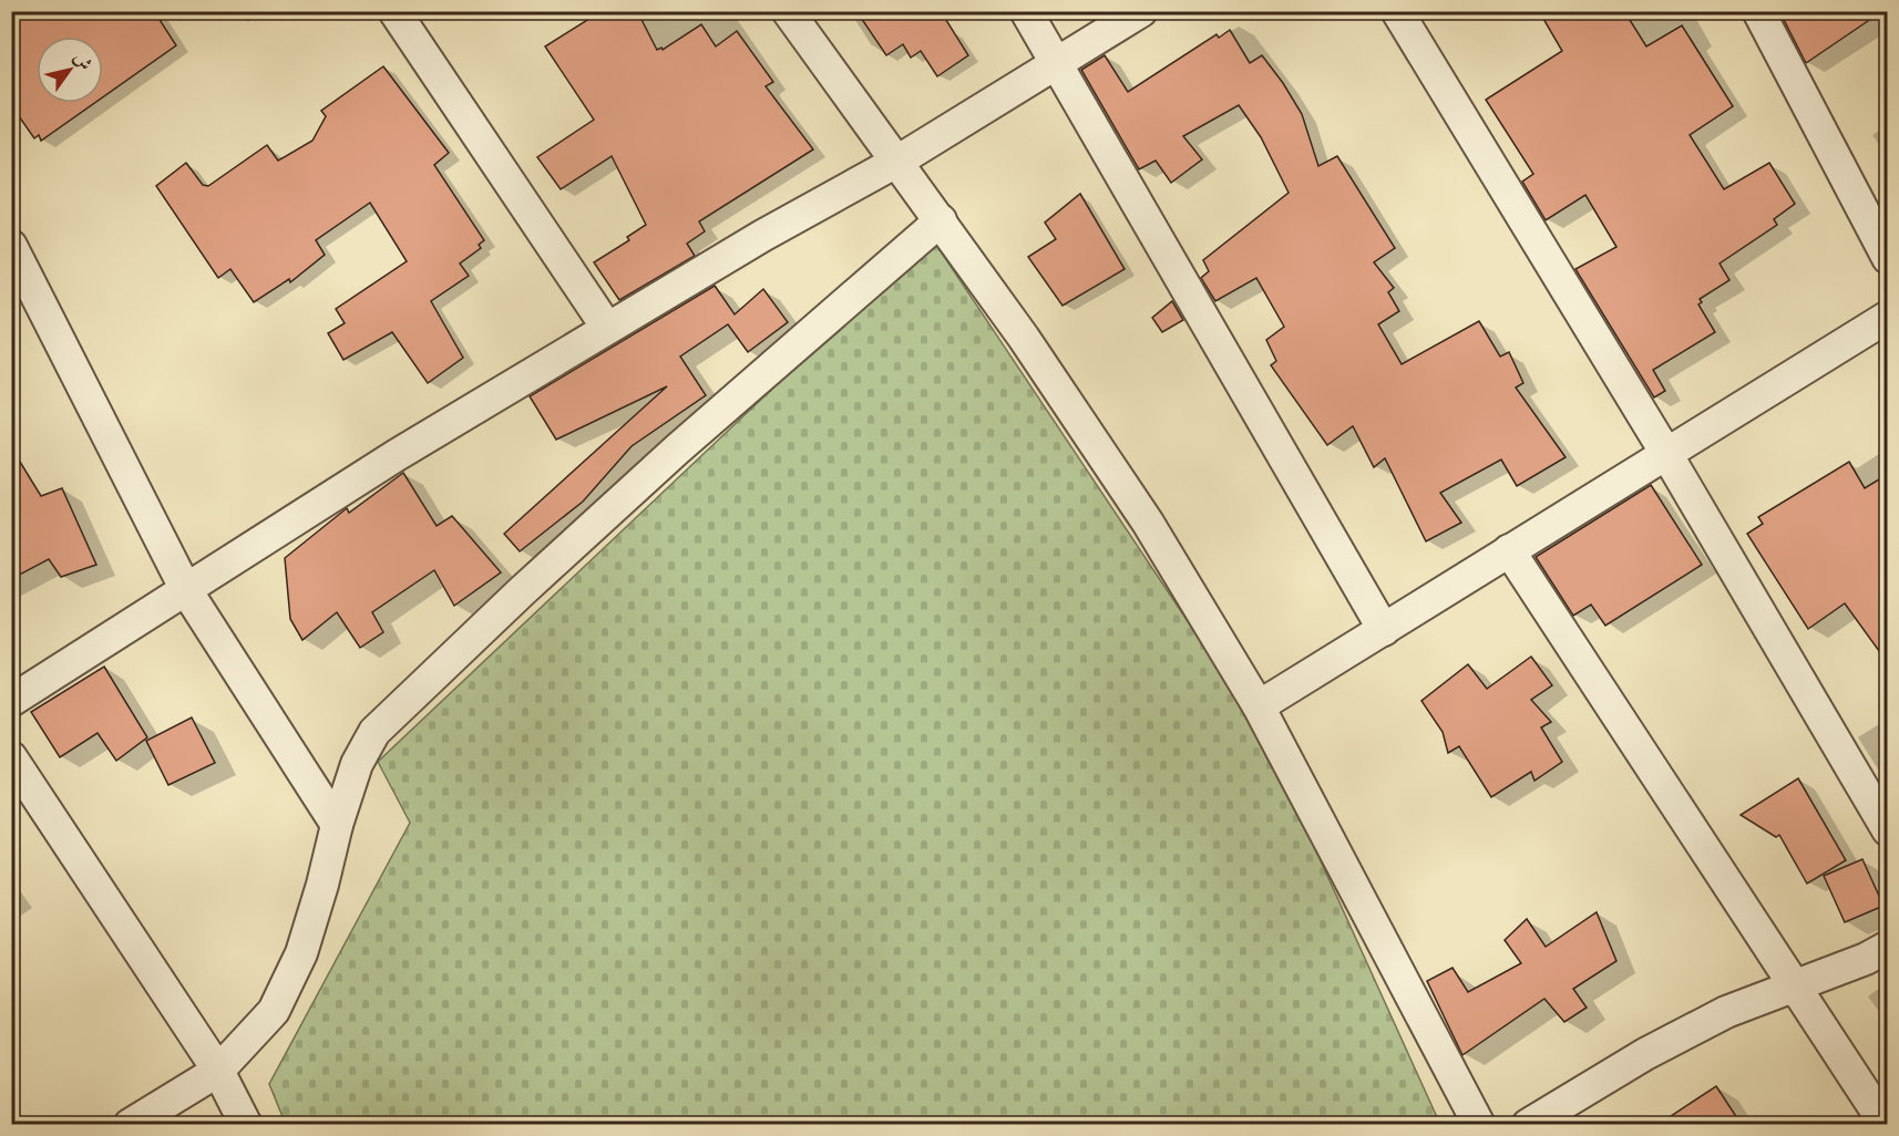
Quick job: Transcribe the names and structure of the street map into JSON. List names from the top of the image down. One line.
{"north":"top right"}
